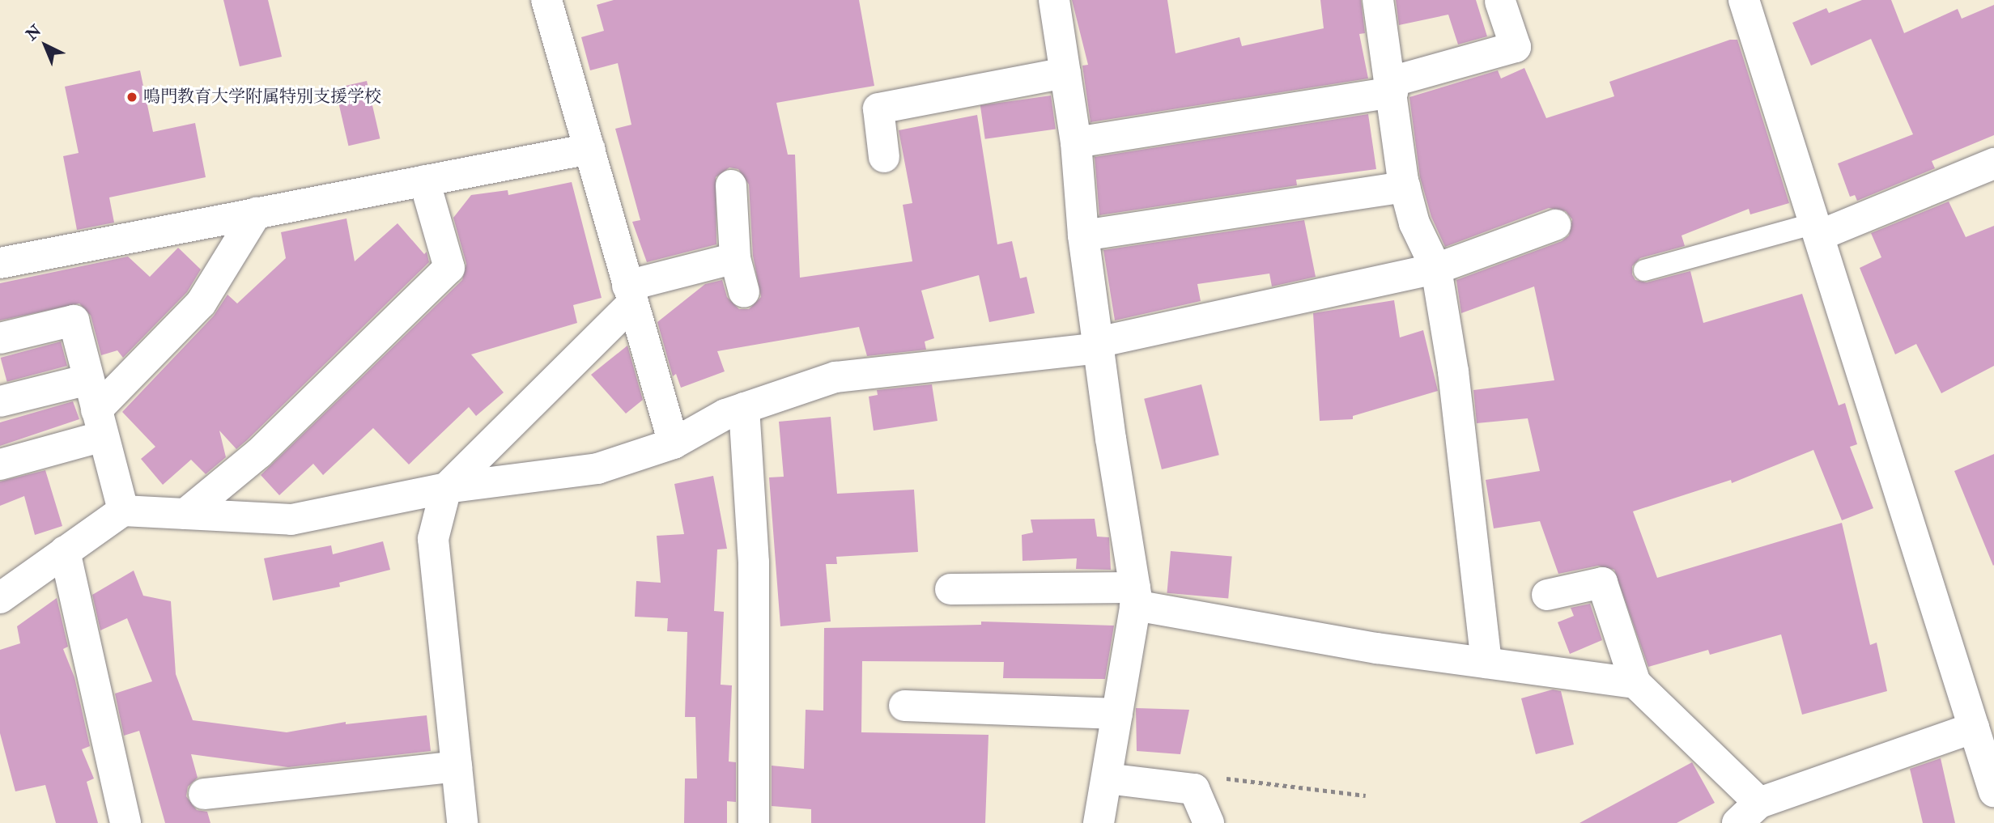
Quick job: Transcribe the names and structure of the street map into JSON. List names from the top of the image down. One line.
{"places":["鳴門教育大学附属特別支援学校"],"north":"top left"}
